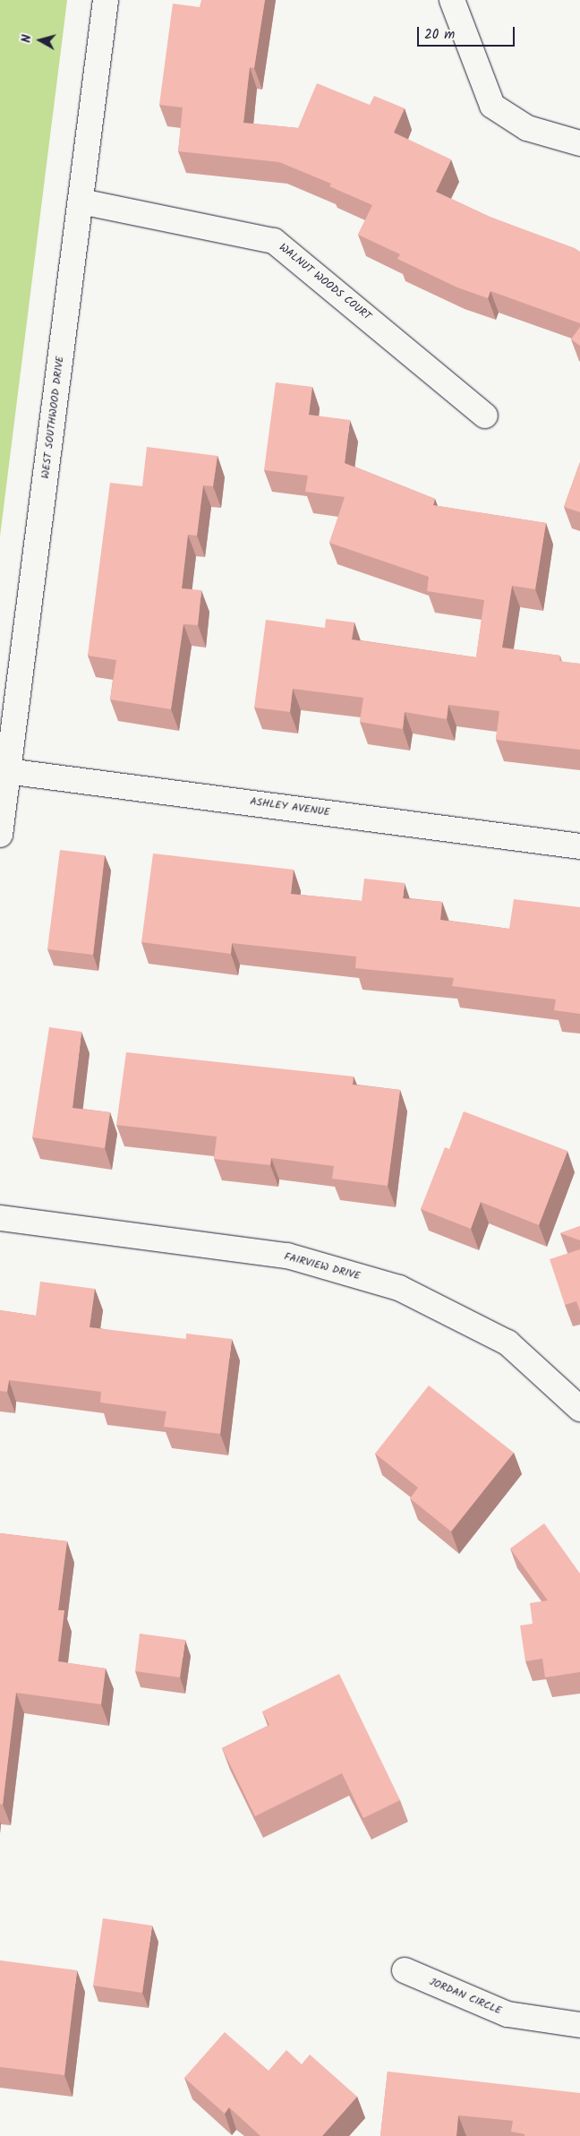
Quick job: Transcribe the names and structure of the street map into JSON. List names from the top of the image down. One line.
{"streets":{"street":["WALNUT WOODS COURT","WEST SOUTHWOOD DRIVE","ASHLEY AVENUE","FAIRVIEW DRIVE","JORDAN CIRCLE"]},"crossings":[["WALNUT WOODS COURT","WEST SOUTHWOOD DRIVE"],["WEST SOUTHWOOD DRIVE","ASHLEY AVENUE"]],"scale_bar":"20 m","north":"left"}
